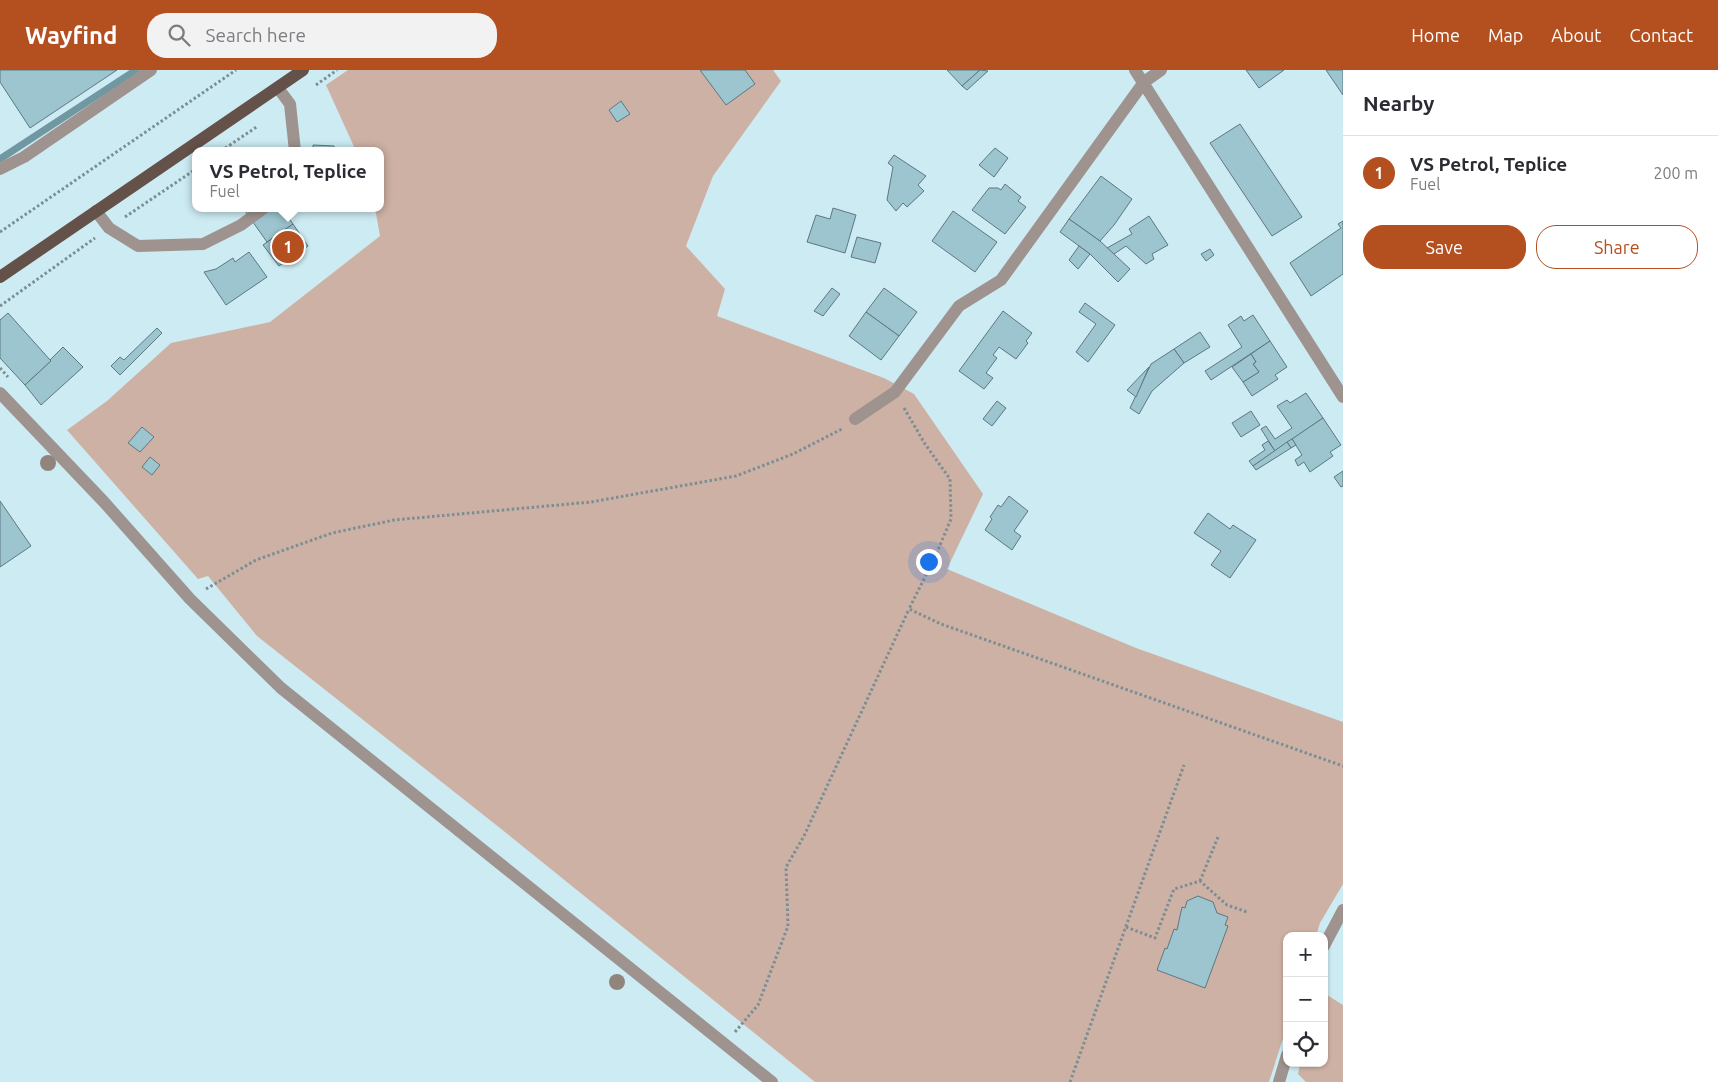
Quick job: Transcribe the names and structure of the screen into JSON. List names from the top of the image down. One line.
{"page":{"header":"Wayfind","search":"Search here","nav":["Home","Map","About","Contact"],"heading":"Nearby","list":[{"mark":"1","name":"VS Petrol, Teplice","note":"Fuel","value":"200 m"}],"popup":["VS Petrol, Teplice","Fuel"],"buttons":["Save","Share"],"pins":"1","map_buttons":["+","−"]}}
